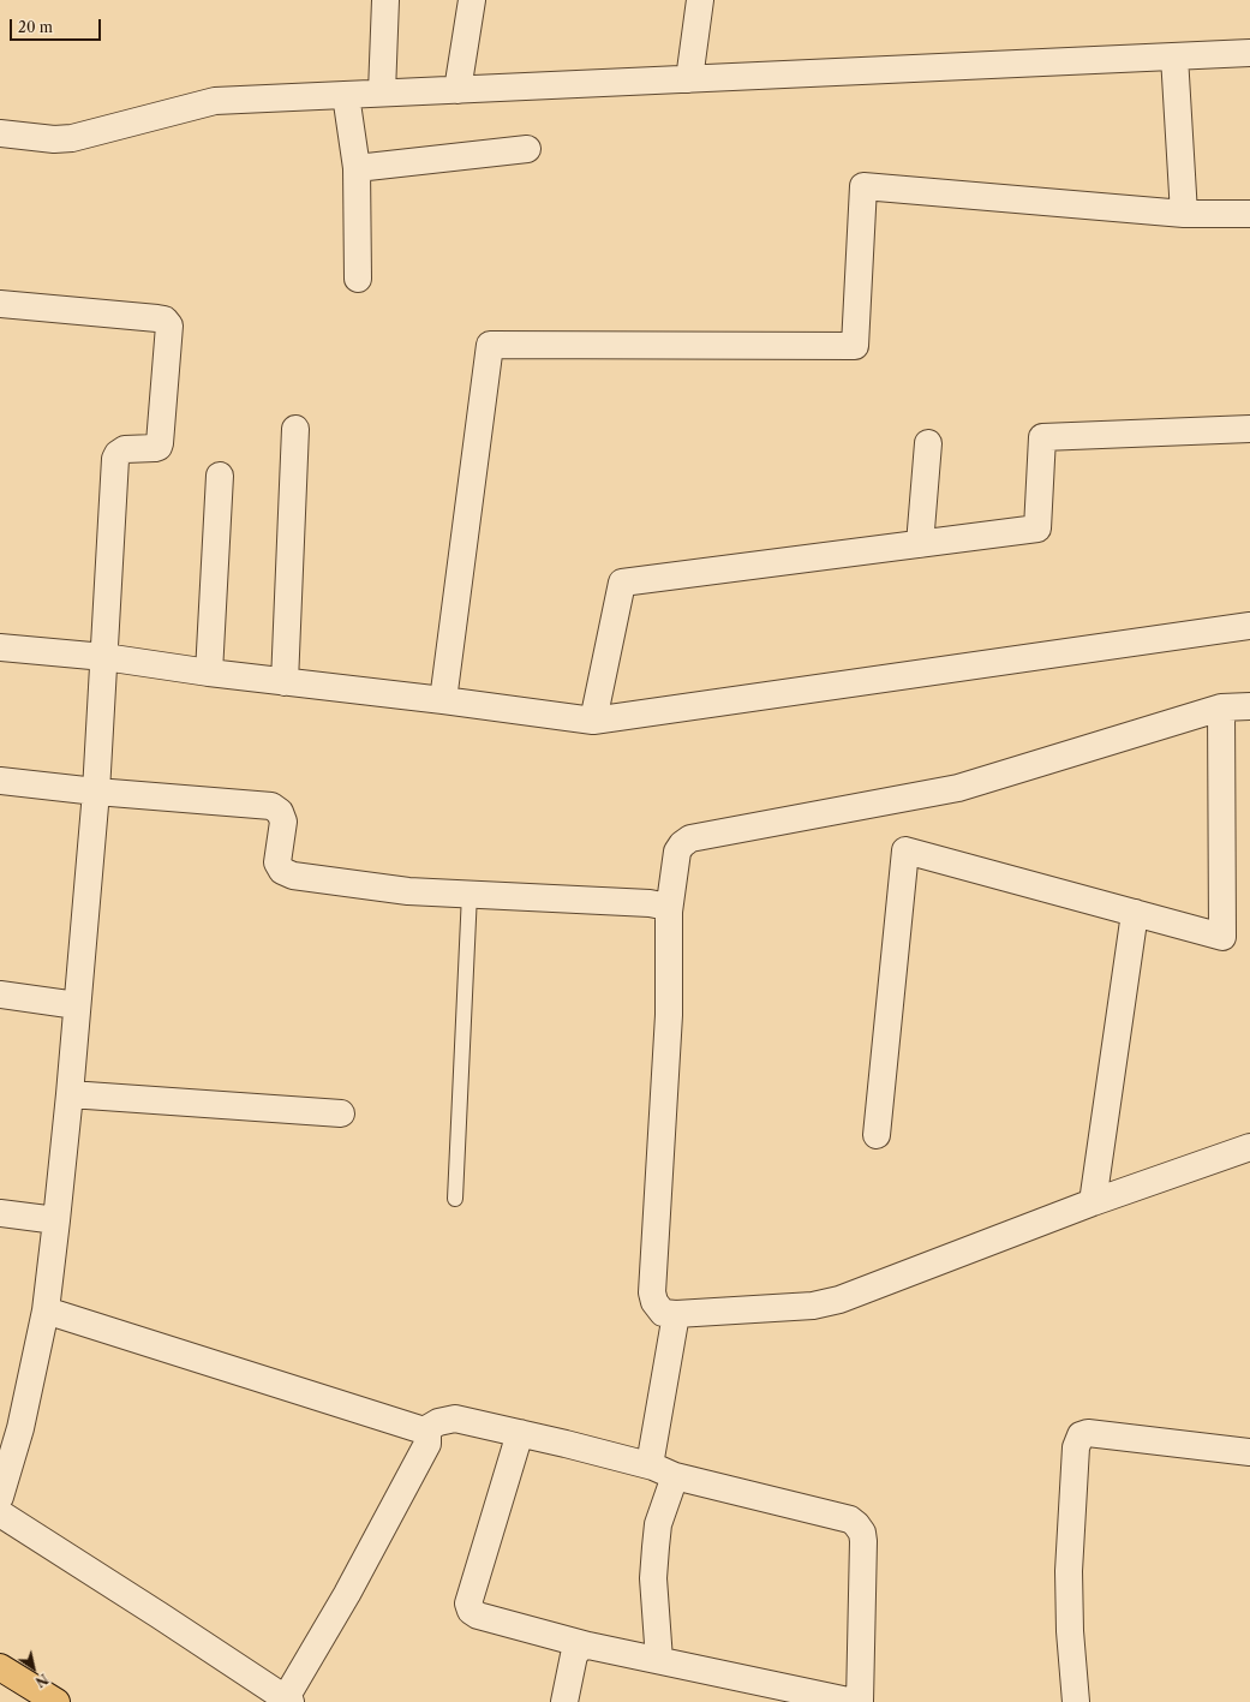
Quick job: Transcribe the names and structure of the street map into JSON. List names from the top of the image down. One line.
{"scale_bar":"20 m","north":"bottom right"}
